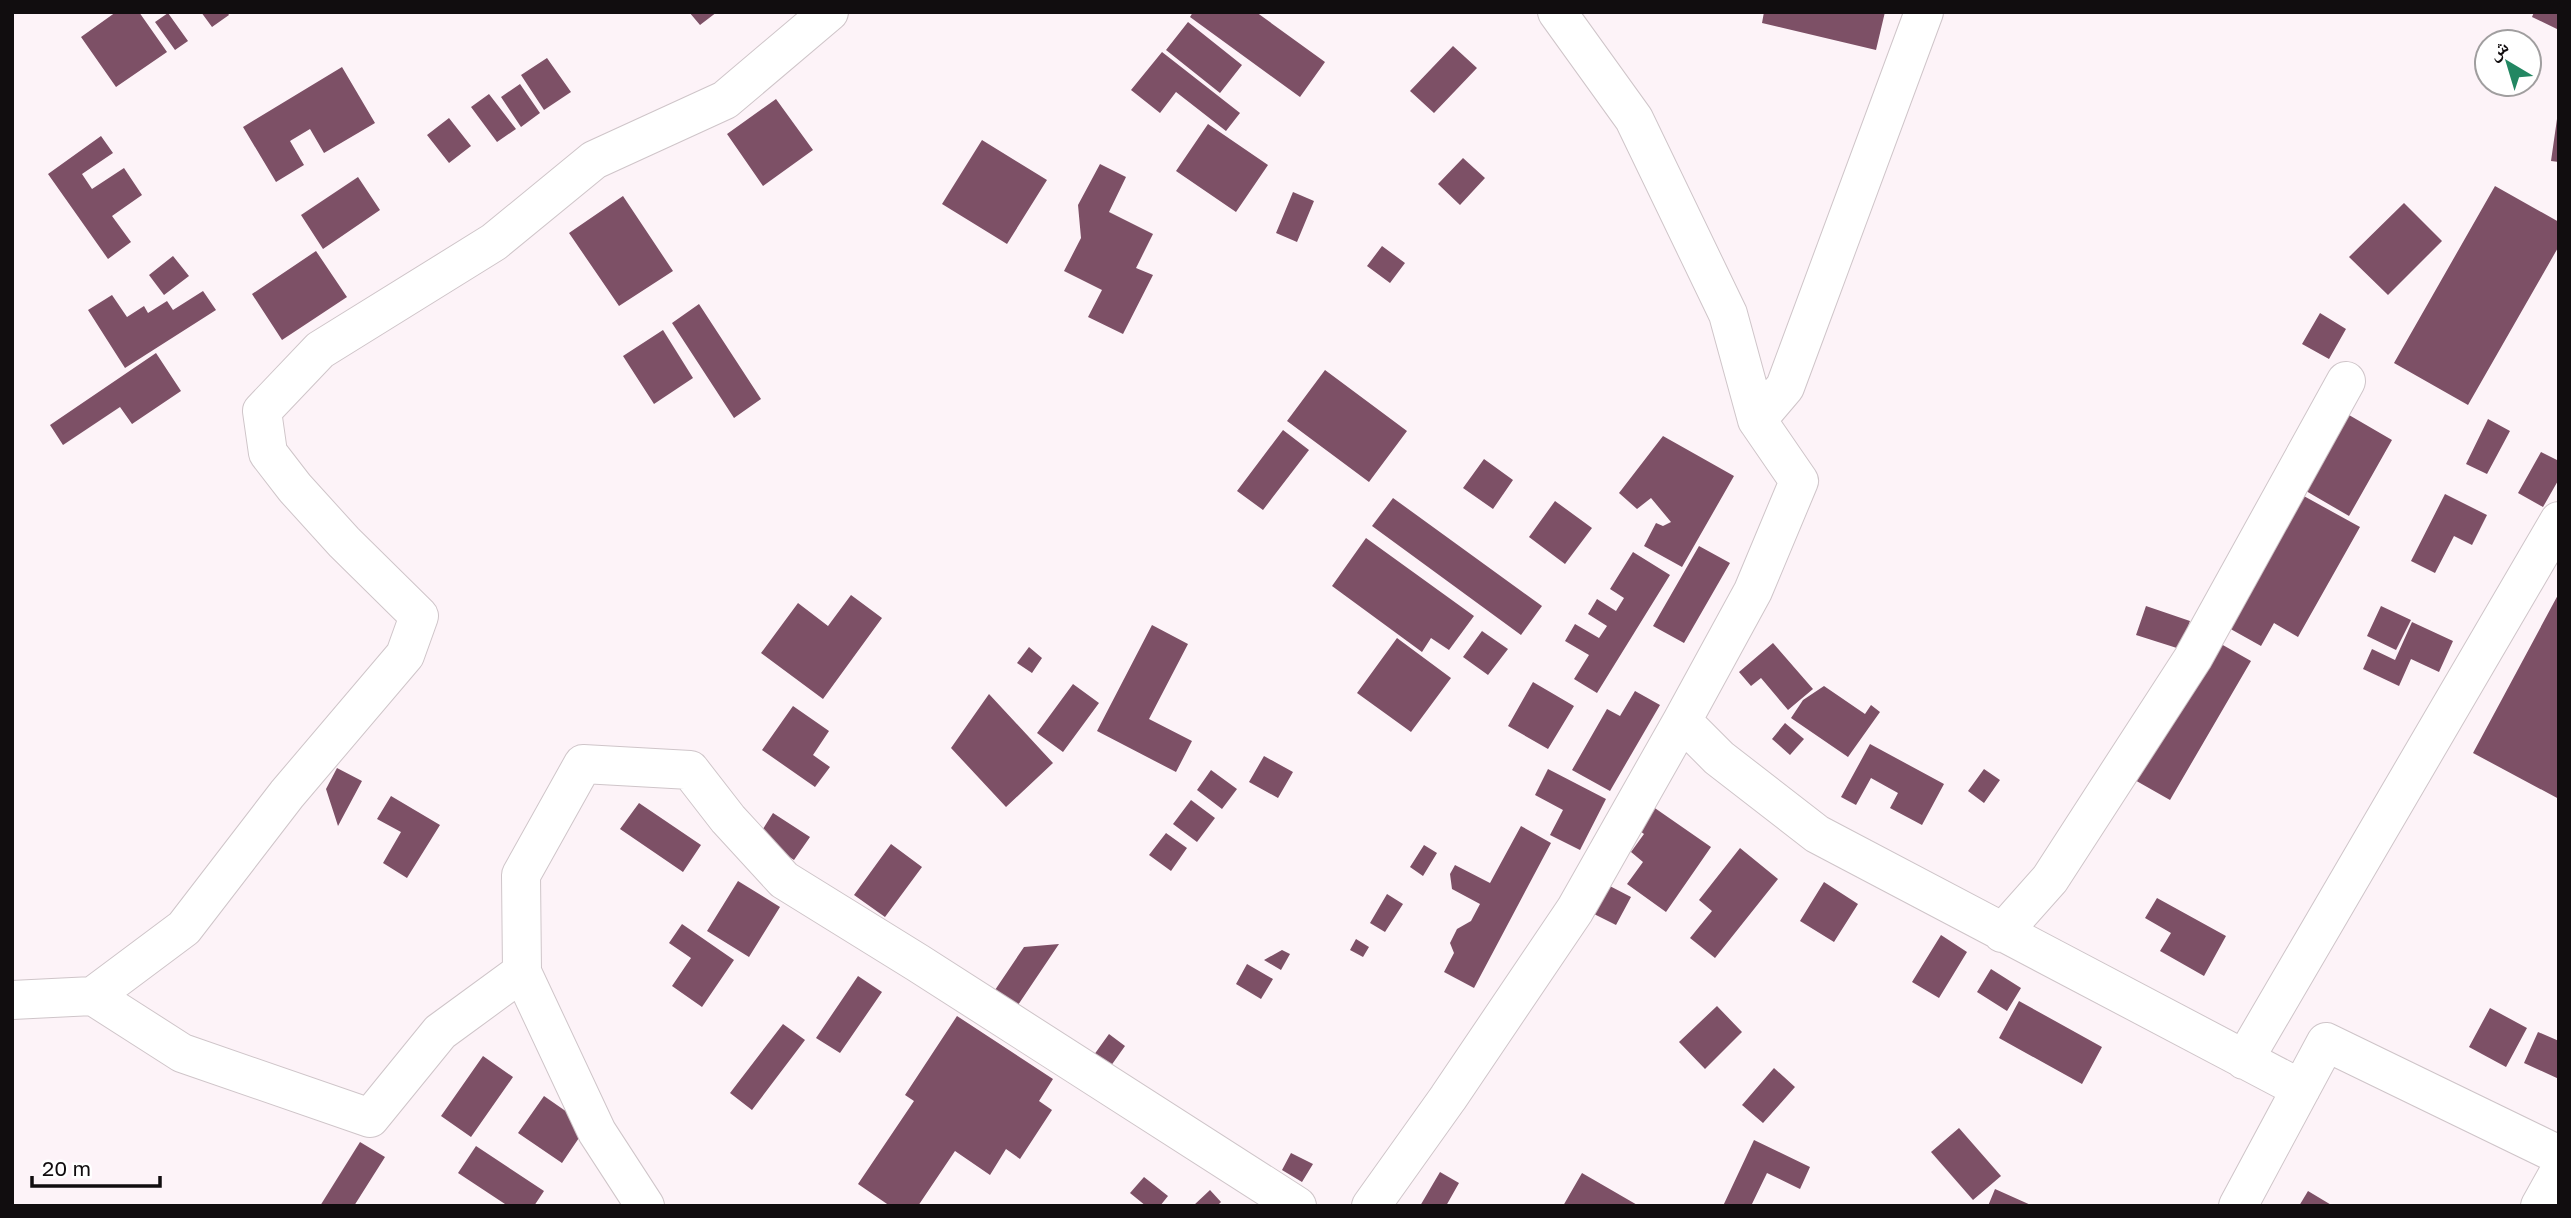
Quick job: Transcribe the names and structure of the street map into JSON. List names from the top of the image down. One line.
{"scale_bar":"20 m","north":"top left"}
